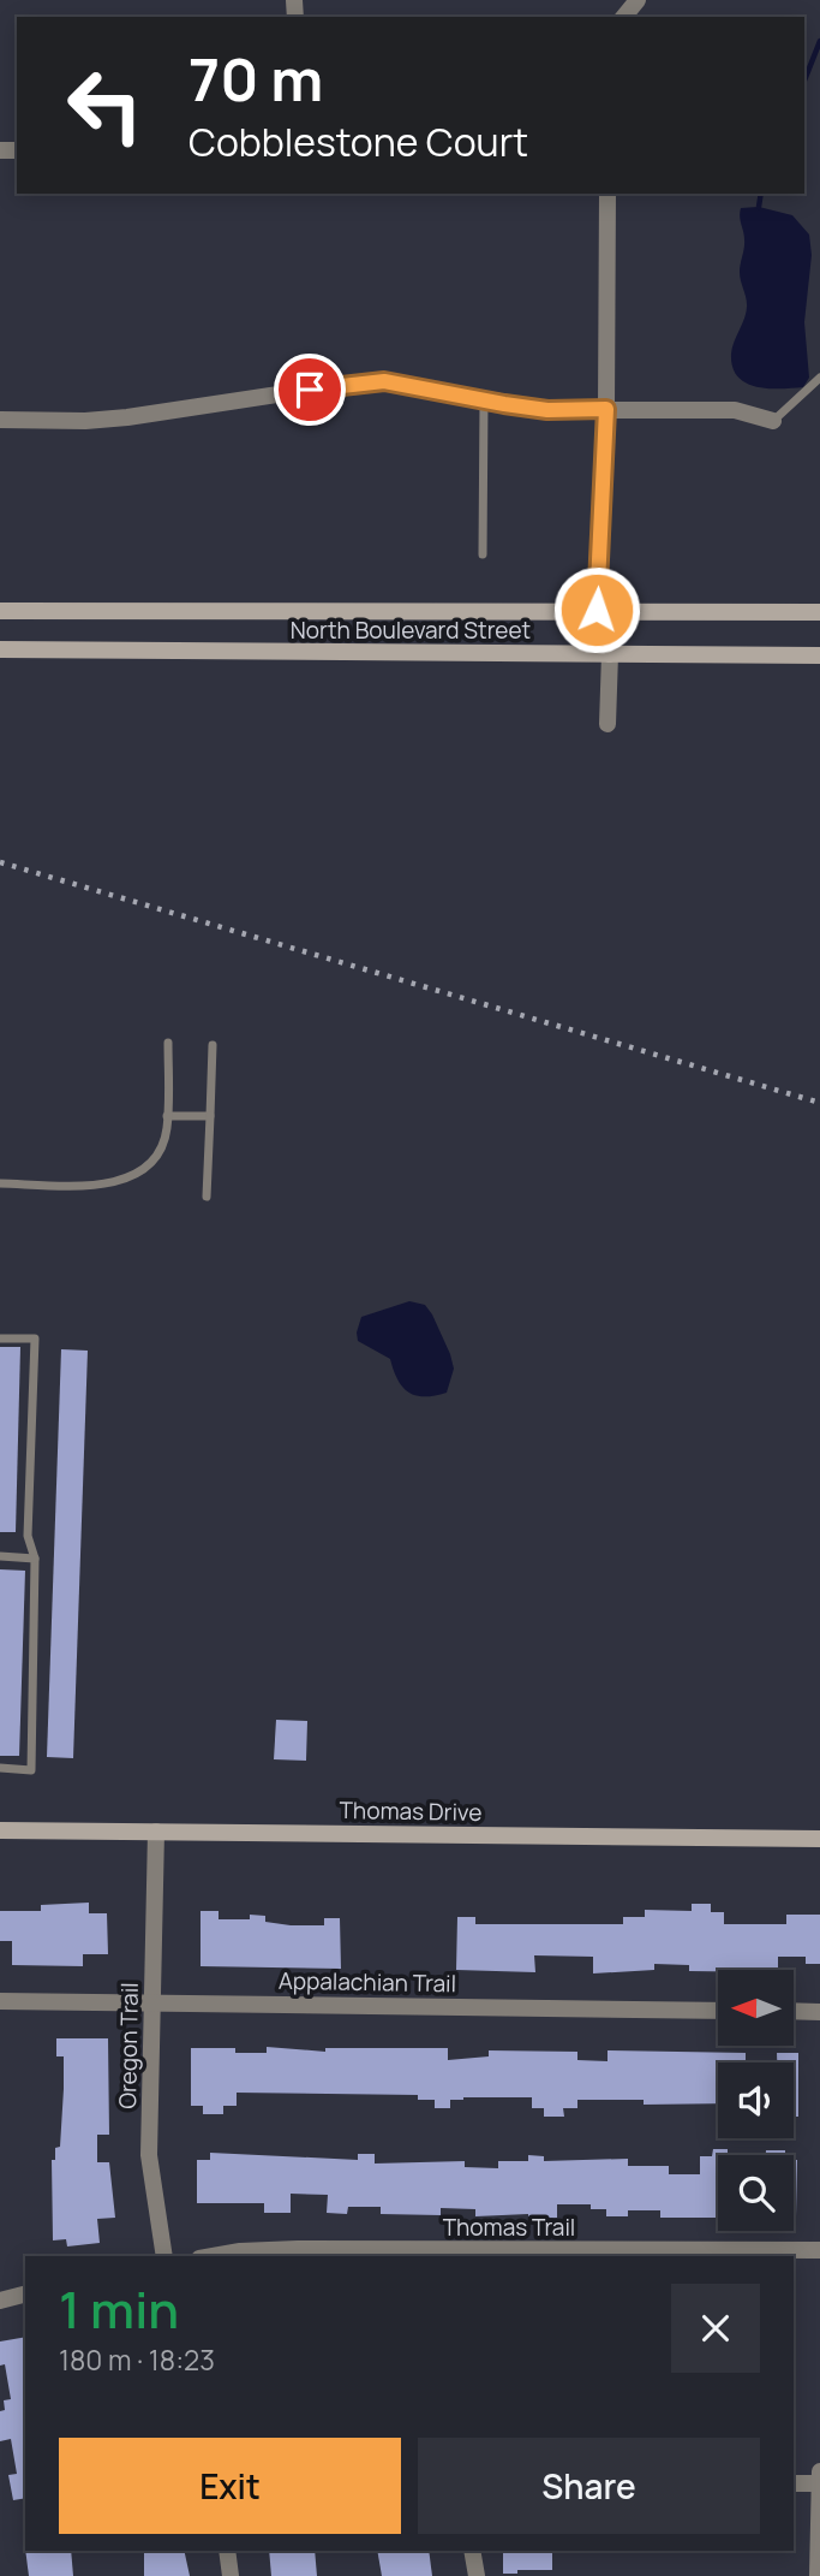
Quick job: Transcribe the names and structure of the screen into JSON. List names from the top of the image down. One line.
{"streets":{"main road":["North Boulevard Street","Thomas Drive"],"street":["Appalachian Trail","Oregon Trail","Thomas Trail"]},"crossings":[["Thomas Drive","Oregon Trail"],["Appalachian Trail","Oregon Trail"]],"north":"left","page":{"turn":["70 m","Cobblestone Court"],"heading":["1 min","180 m · 18:23"],"buttons":["Exit","Share"]}}
